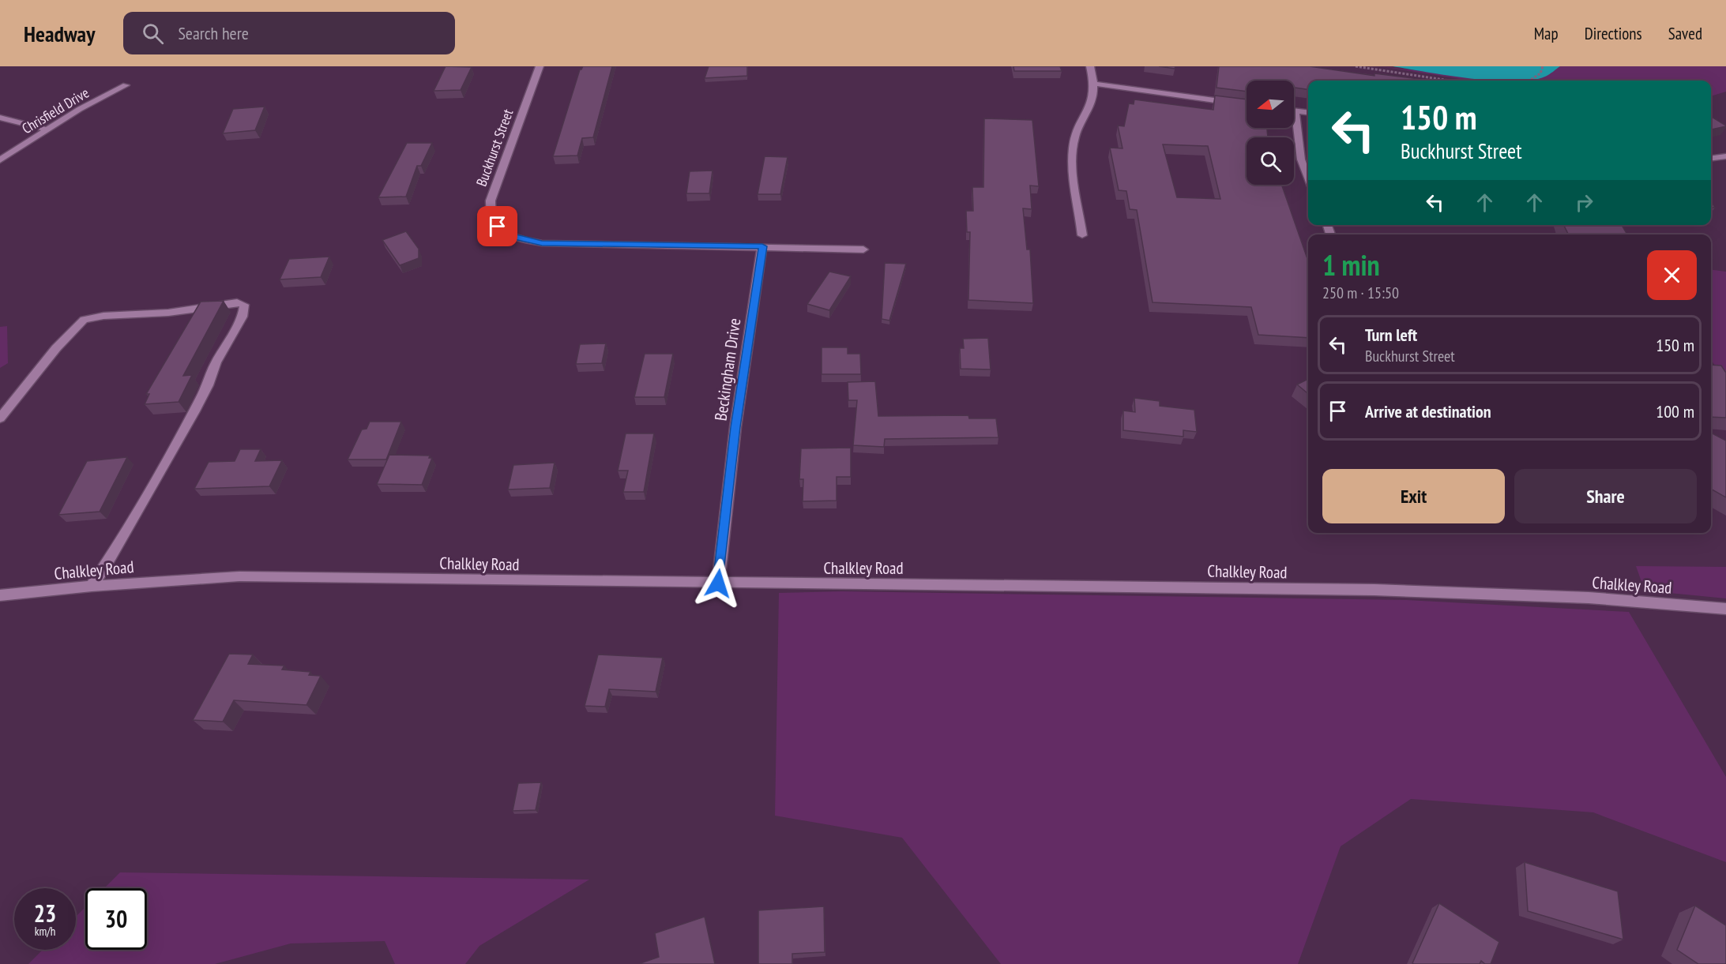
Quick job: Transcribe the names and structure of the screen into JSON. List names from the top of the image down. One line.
{"streets":{"street":["Chrisfield Drive","Buckhurst Street","Beckingham Drive","Chalkley Road"]},"crossings":[["Buckhurst Street","Beckingham Drive"],["Beckingham Drive","Chalkley Road"]],"north":"left","page":{"header":"Headway","search":"Search here","nav":["Map","Directions","Saved"],"turn":["150 m","Buckhurst Street"],"heading":["1 min","250 m · 15:50"],"list":[{"name":"Turn left","note":"Buckhurst Street","value":"150 m"},{"name":"Arrive at destination","value":"100 m"}],"buttons":["Exit","Share"],"speed":"23 km/h","limit":"30"}}
